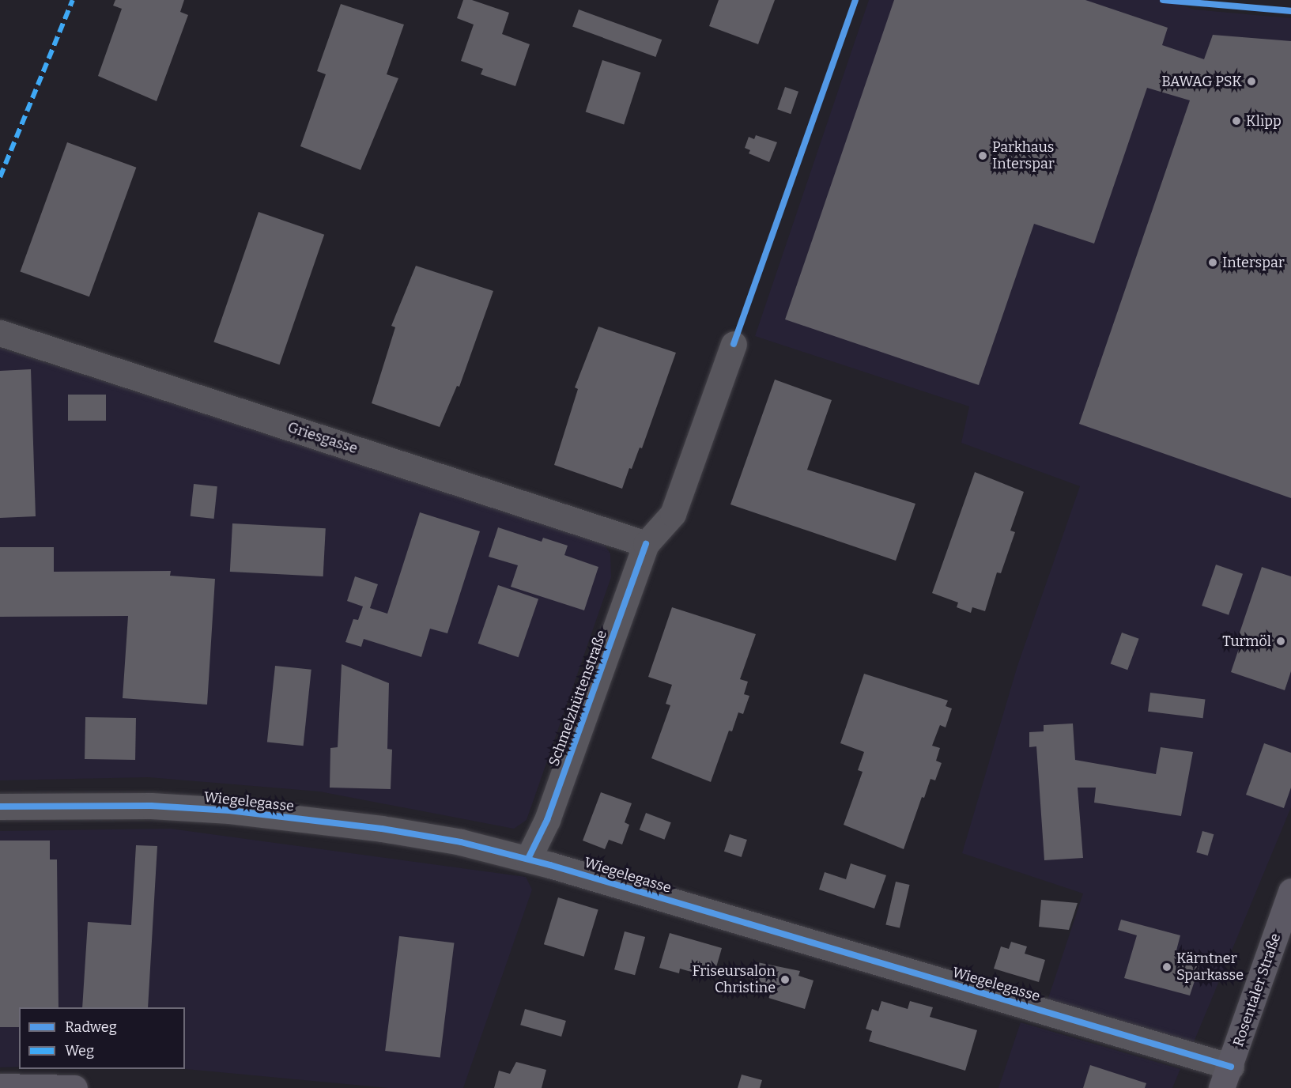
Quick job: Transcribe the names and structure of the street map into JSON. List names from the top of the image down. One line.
{"streets":{"main road":["Rosentaler Straße"],"street":["Griesgasse","Schmelzhüttenstraße","Wiegelegasse"]},"crossings":[["Griesgasse","Schmelzhüttenstraße"],["Schmelzhüttenstraße","Wiegelegasse"],["Wiegelegasse","Rosentaler Straße"]],"places":["BAWAG PSK","Klipp","Parkhaus Interspar","Interspar","Turmöl","Kärntner Sparkasse","Friseursalon Christine"],"legend":["Radweg","Weg"]}
